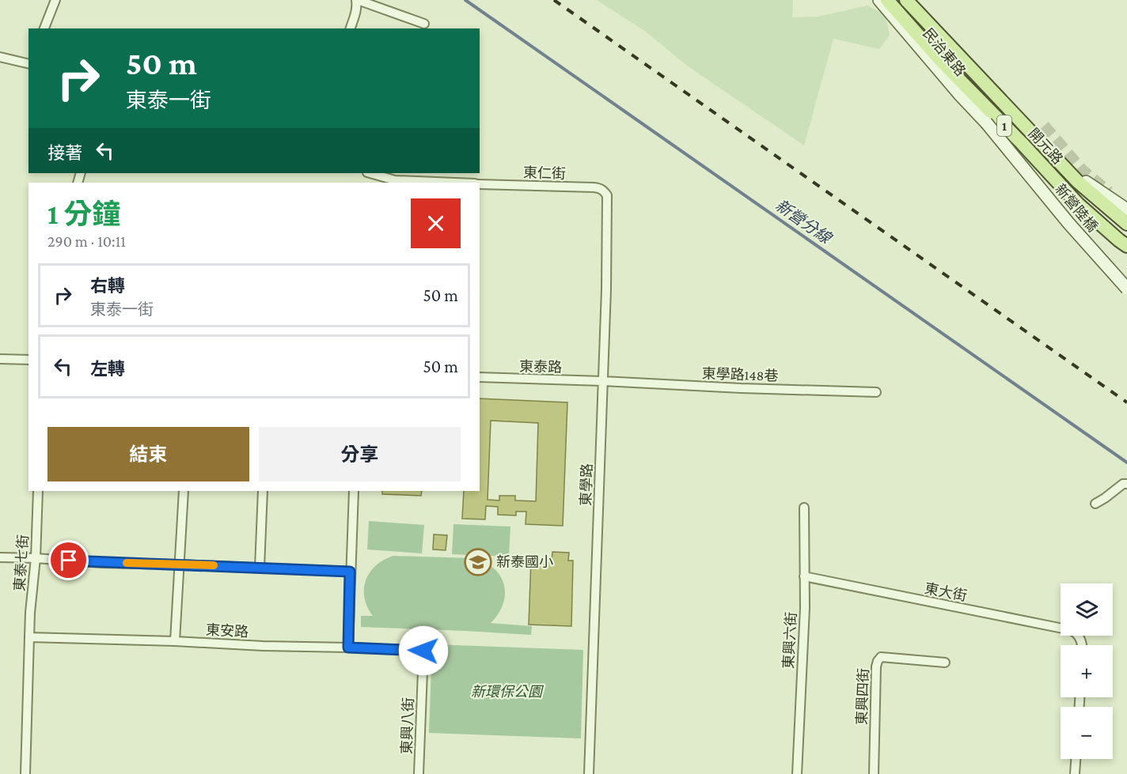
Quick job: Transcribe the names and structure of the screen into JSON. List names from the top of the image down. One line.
{"streets":{"main road":["1","開元路"],"street":["民治東路","東仁街","新營陸橋","東泰路","東學路148巷","東學路","東泰七街","東大街","東安路","東興六街","東興四街","東興八街"]},"crossings":[["民治東路","新營陸橋"],["東仁街","東學路"],["東泰路","東學路148巷"],["東泰路","東學路"],["東學路148巷","東學路"],["東泰七街","東安路"],["東大街","東興六街"],["東安路","東興八街"]],"water":["新營分線"],"parks":["新環保公園"],"places":{"school or university":["新泰國小"]},"page":{"turn":["50 m","東泰一街"],"then":"接著","heading":["1 分鐘","290 m · 10:11"],"list":[{"name":"右轉","note":"東泰一街","value":"50 m"},{"name":"左轉","value":"50 m"}],"buttons":["結束","分享"],"map_buttons":["+","−"]}}
